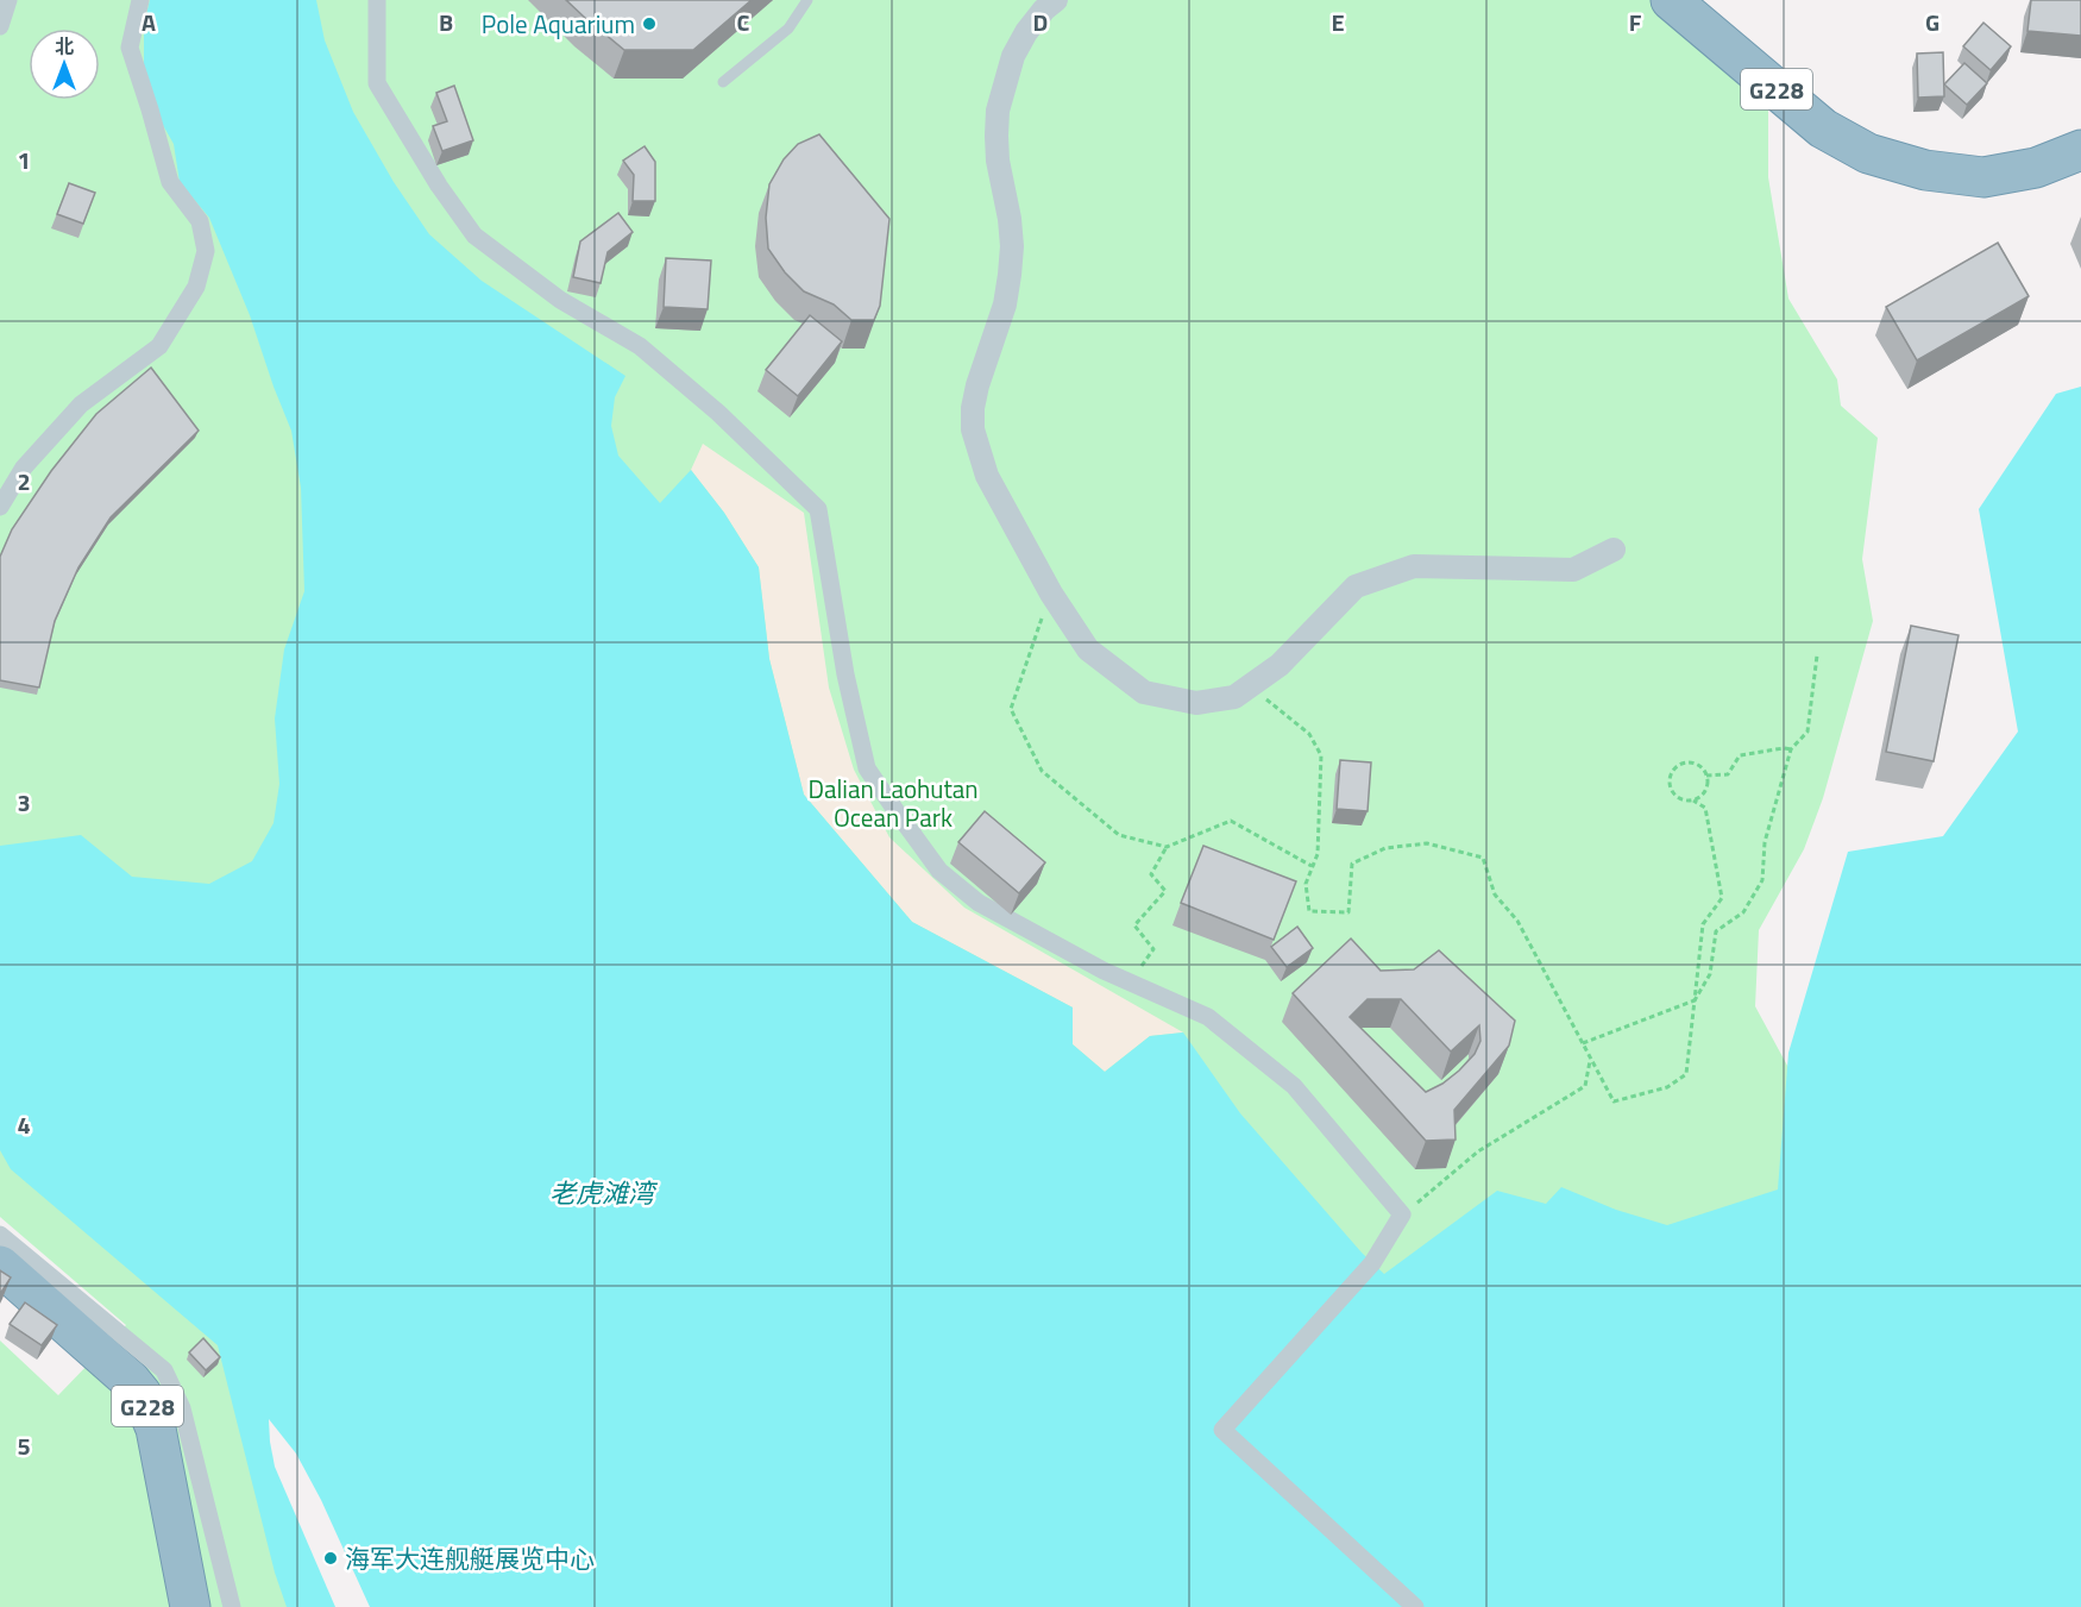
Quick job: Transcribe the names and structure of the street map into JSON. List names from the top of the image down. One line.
{"streets":{"highway":["G228"]},"water":["老虎滩湾"],"parks":["Dalian Laohutan Ocean Park"],"places":["Pole Aquarium","海军大连舰艇展览中心"],"north":"top","grid":{"columns":["A","B","C","D","E","F","G"],"rows":["1","2","3","4","5"]}}
